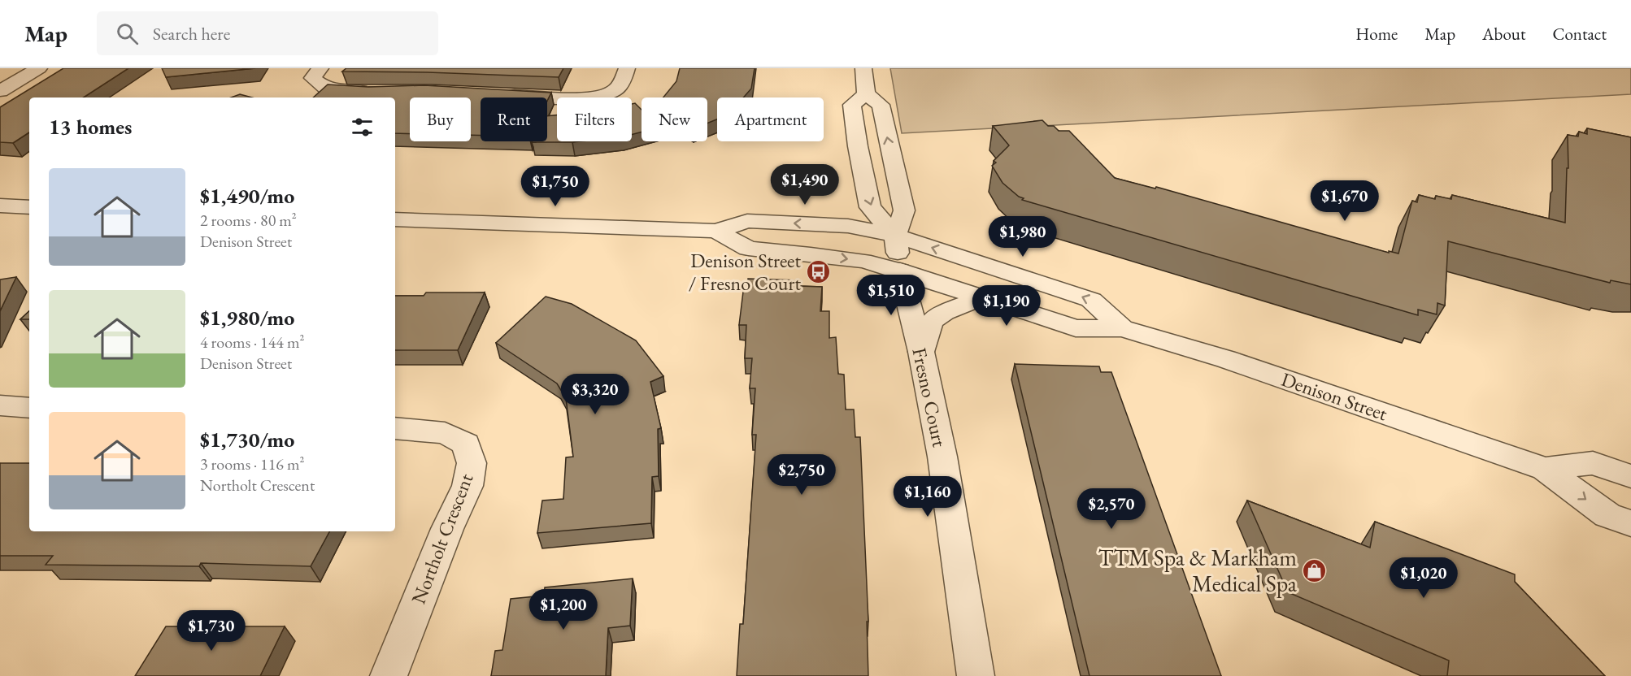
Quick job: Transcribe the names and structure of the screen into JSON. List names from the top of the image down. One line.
{"streets":{"street":["Denison Street","Fresno Court","Northolt Crescent"]},"crossings":[["Denison Street","Fresno Court"]],"places":{"bus stop":["Denison Street / Fresno Court"],"shop":["TTM Spa & Markham Medical Spa"]},"page":{"header":"Map","search":"Search here","nav":["Home","Map","About","Contact"],"chip":["Buy","Rent","Filters","New","Apartment"],"heading":"13 homes","list":[{"name":"$1,490/mo","note":"2 rooms · 80 m² · Denison Street"},{"name":"$1,980/mo","note":"4 rooms · 144 m² · Denison Street"},{"name":"$1,730/mo","note":"3 rooms · 116 m² · Northolt Crescent"}],"price":["$1,490","$1,750","$1,670","$1,980","$1,510","$1,190","$3,320","$2,750","$1,160","$2,570","$1,020","$1,200","$1,730"]}}
